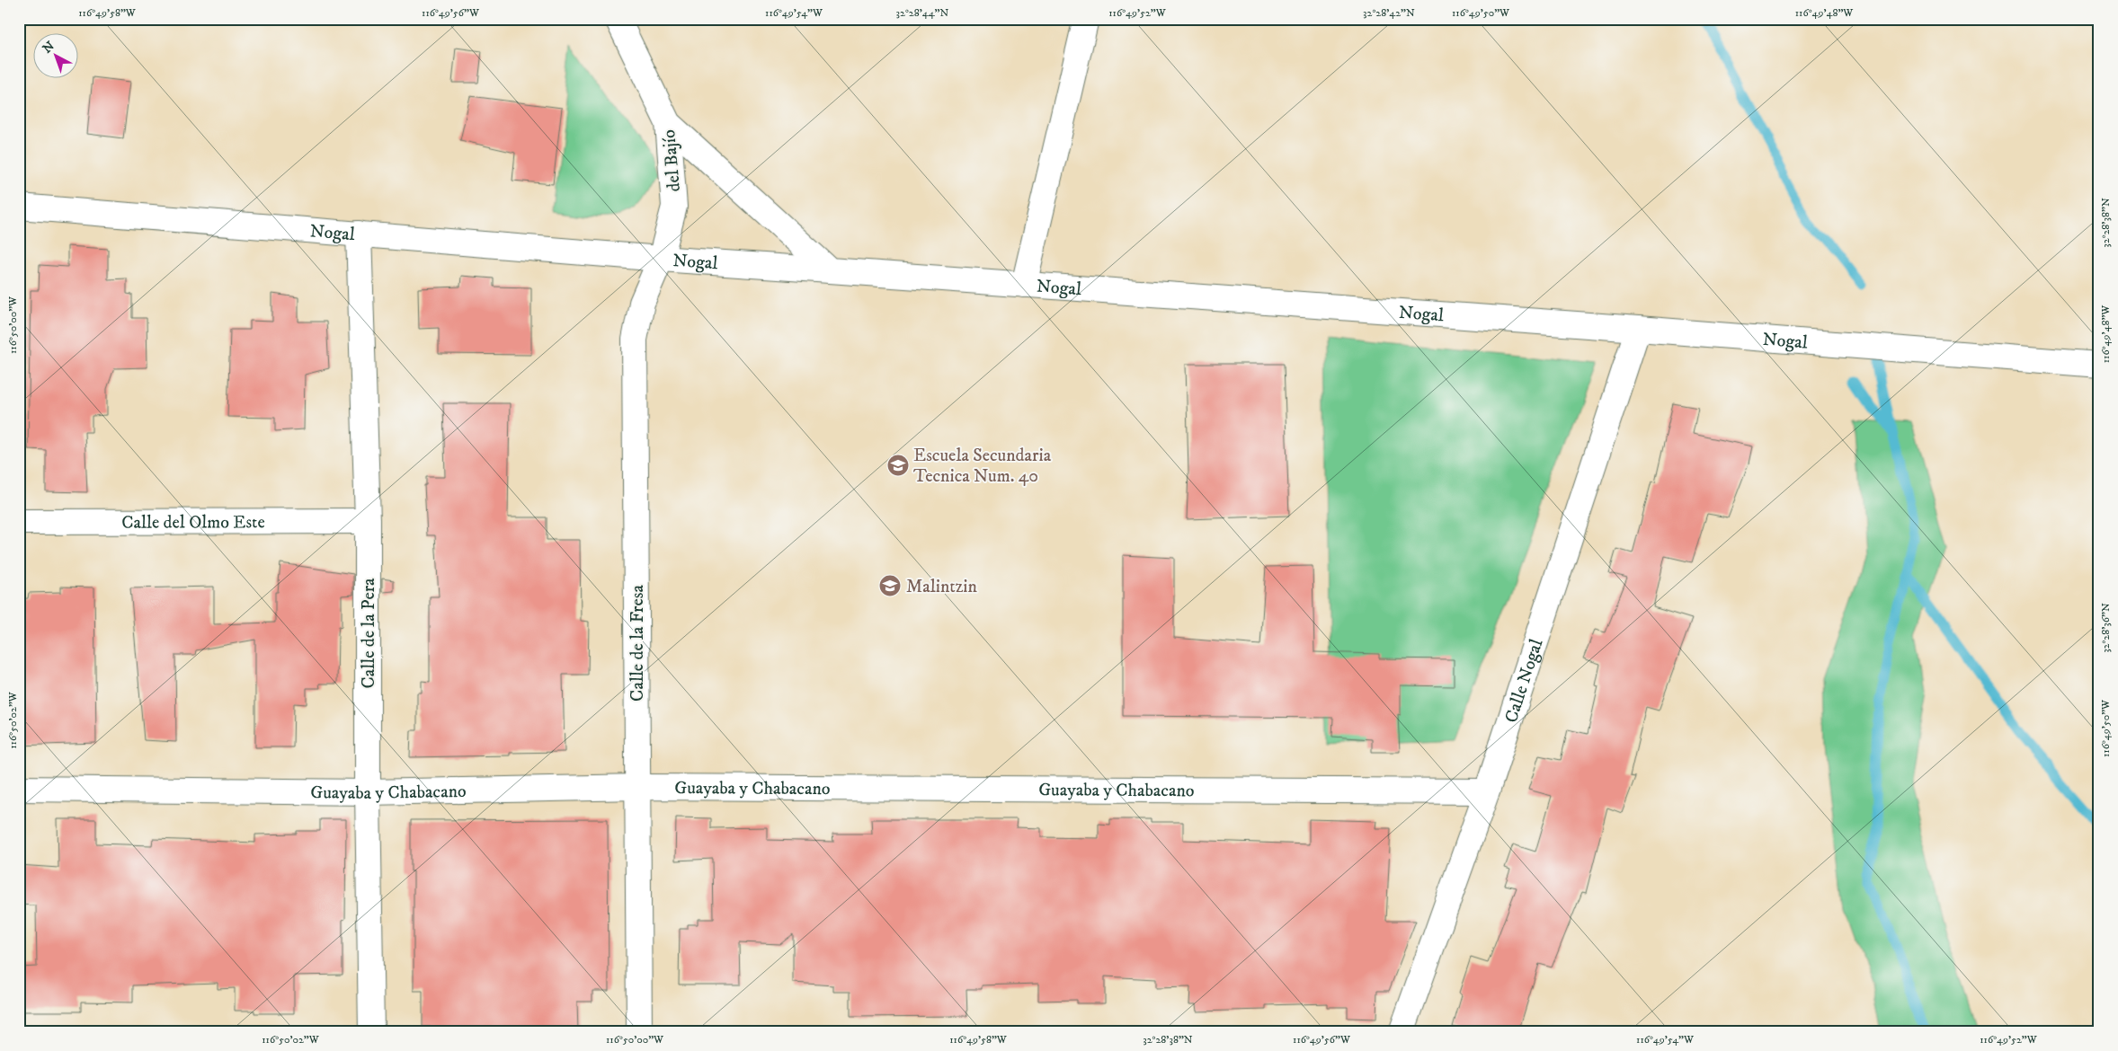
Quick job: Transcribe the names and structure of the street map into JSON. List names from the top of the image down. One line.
{"streets":{"street":["del Bajío","Nogal","Calle del Olmo Este","Calle de la Pera","Calle de la Fresa","Calle Nogal","Guayaba y Chabacano"]},"crossings":[["del Bajío","Nogal"],["del Bajío","Calle de la Fresa"],["Nogal","Calle de la Pera"],["Nogal","Calle de la Fresa"],["Nogal","Calle Nogal"],["Calle del Olmo Este","Calle de la Pera"],["Calle de la Pera","Guayaba y Chabacano"],["Calle de la Fresa","Guayaba y Chabacano"],["Calle Nogal","Guayaba y Chabacano"]],"places":{"school or university":["Escuela Secundaria Tecnica Num. 40","Malintzin"]},"north":"top left","coordinates":["116°49'58\"W","116°49'56\"W","116°49'54\"W","32°28'44\"N","116°49'52\"W","32°28'42\"N","116°49'50\"W","116°49'48\"W","32°28'38\"N","116°50'00\"W","32°28'36\"N","116°50'02\"W"]}
